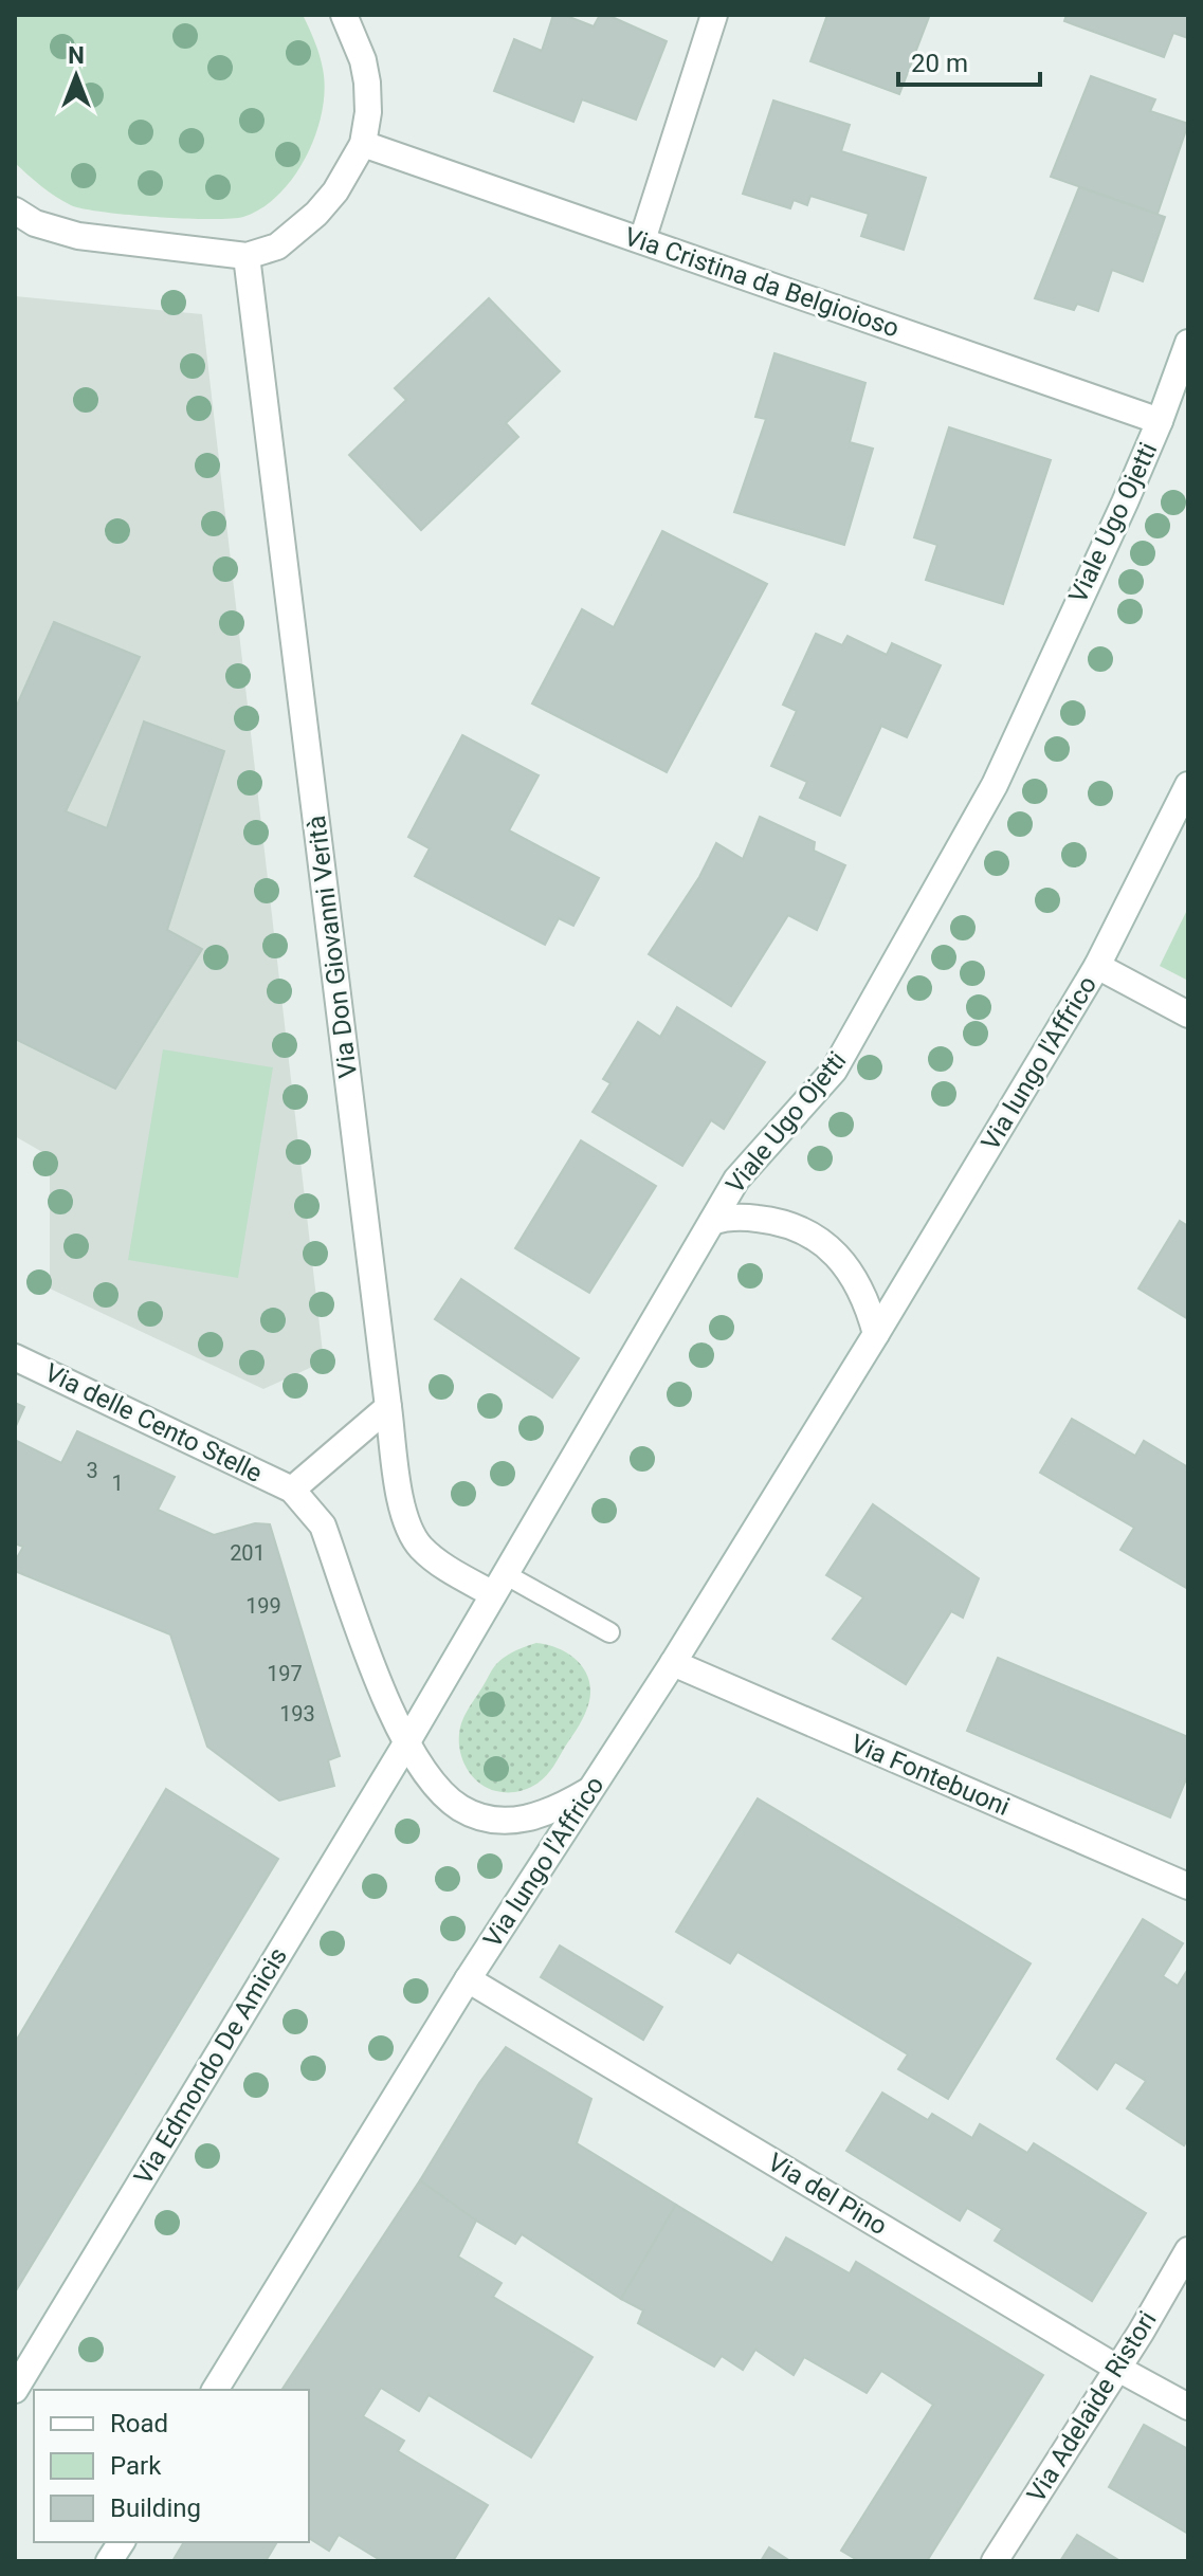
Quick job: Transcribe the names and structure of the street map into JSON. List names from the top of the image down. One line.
{"streets":{"street":["Via Cristina da Belgioioso","Viale Ugo Ojetti","Via Don Giovanni Verità","Via lungo l'Affrico","Via delle Cento Stelle","Via Fontebuoni","Via Edmondo De Amicis","Via del Pino","Via Adelaide Ristori"]},"crossings":[["Via Cristina da Belgioioso","Viale Ugo Ojetti"],["Viale Ugo Ojetti","Via Don Giovanni Verità"],["Viale Ugo Ojetti","Via lungo l'Affrico"],["Viale Ugo Ojetti","Via delle Cento Stelle"],["Viale Ugo Ojetti","Via Edmondo De Amicis"],["Via Don Giovanni Verità","Via delle Cento Stelle"],["Via lungo l'Affrico","Via delle Cento Stelle"],["Via lungo l'Affrico","Via Fontebuoni"],["Via lungo l'Affrico","Via Edmondo De Amicis"],["Via lungo l'Affrico","Via del Pino"],["Via delle Cento Stelle","Via Edmondo De Amicis"],["Via del Pino","Via Adelaide Ristori"]],"house_numbers":["3","1","201","199","197","193"],"legend":["Road","Park","Building"],"scale_bar":"20 m","north":"top"}
